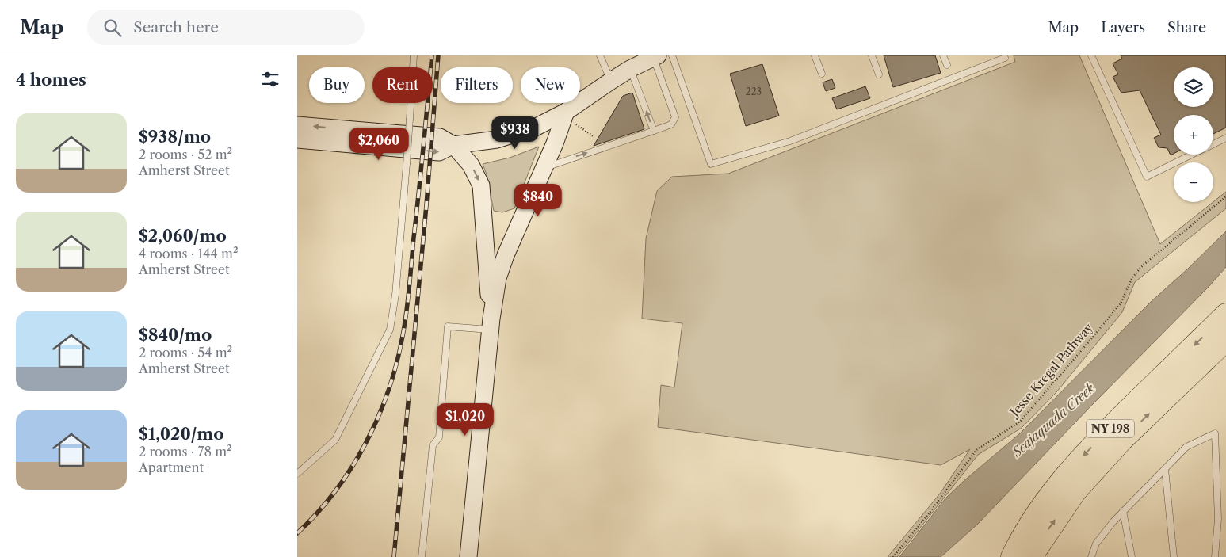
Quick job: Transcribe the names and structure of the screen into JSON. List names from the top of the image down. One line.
{"streets":{"highway":["NY 198"],"path":["Jesse Kregal Pathway"]},"water":["Scajaquada Creek"],"house_numbers":["223"],"page":{"header":"Map","search":"Search here","nav":["Map","Layers","Share"],"heading":"4 homes","map_buttons":["+","−"],"chip":["Buy","Rent","Filters","New"],"list":[{"name":"$938/mo","note":"2 rooms · 52 m² · Amherst Street"},{"name":"$2,060/mo","note":"4 rooms · 144 m² · Amherst Street"},{"name":"$840/mo","note":"2 rooms · 54 m² · Amherst Street"},{"name":"$1,020/mo","note":"2 rooms · 78 m² · Apartment"}],"price":["$938","$2,060","$840","$1,020"]}}
